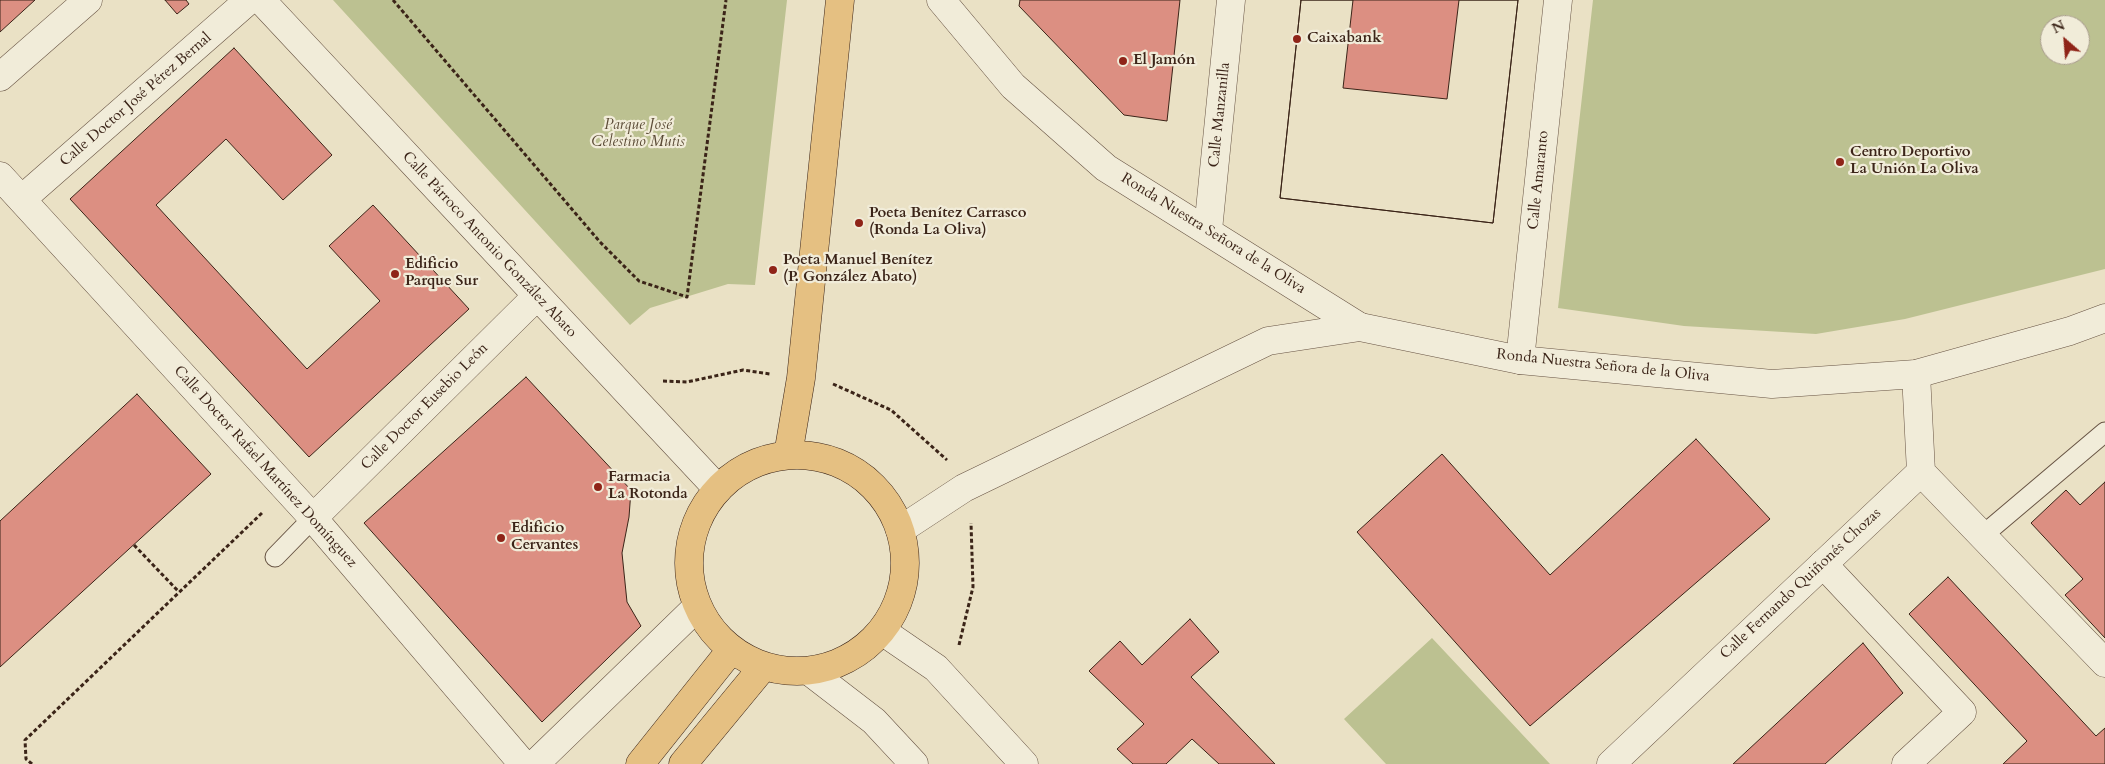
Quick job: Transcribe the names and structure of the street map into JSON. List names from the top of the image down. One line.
{"streets":{"street":["Calle Doctor José Pérez Bernal","Calle Manzanilla","Calle Amaranto","Ronda Nuestra Señora de la Oliva","Calle Párroco Antonio González Abato","Calle Doctor Eusebio León","Calle Doctor Rafael Martínez Domínguez","Calle Fernando Quiñonés Chozas"]},"crossings":[["Calle Doctor José Pérez Bernal","Calle Doctor Rafael Martínez Domínguez"],["Calle Manzanilla","Ronda Nuestra Señora de la Oliva"],["Calle Amaranto","Ronda Nuestra Señora de la Oliva"],["Calle Párroco Antonio González Abato","Calle Doctor Eusebio León"],["Calle Doctor Eusebio León","Calle Doctor Rafael Martínez Domínguez"]],"parks":["Parque José Celestino Mutis"],"places":["Caixabank","El Jamón","Centro Deportivo La Unión La Oliva","Poeta Benítez Carrasco (Ronda La Oliva)","Poeta Manuel Benítez (P. González Abato)","Edificio Parque Sur","Farmacia La Rotonda","Edificio Cervantes"],"north":"top left"}
